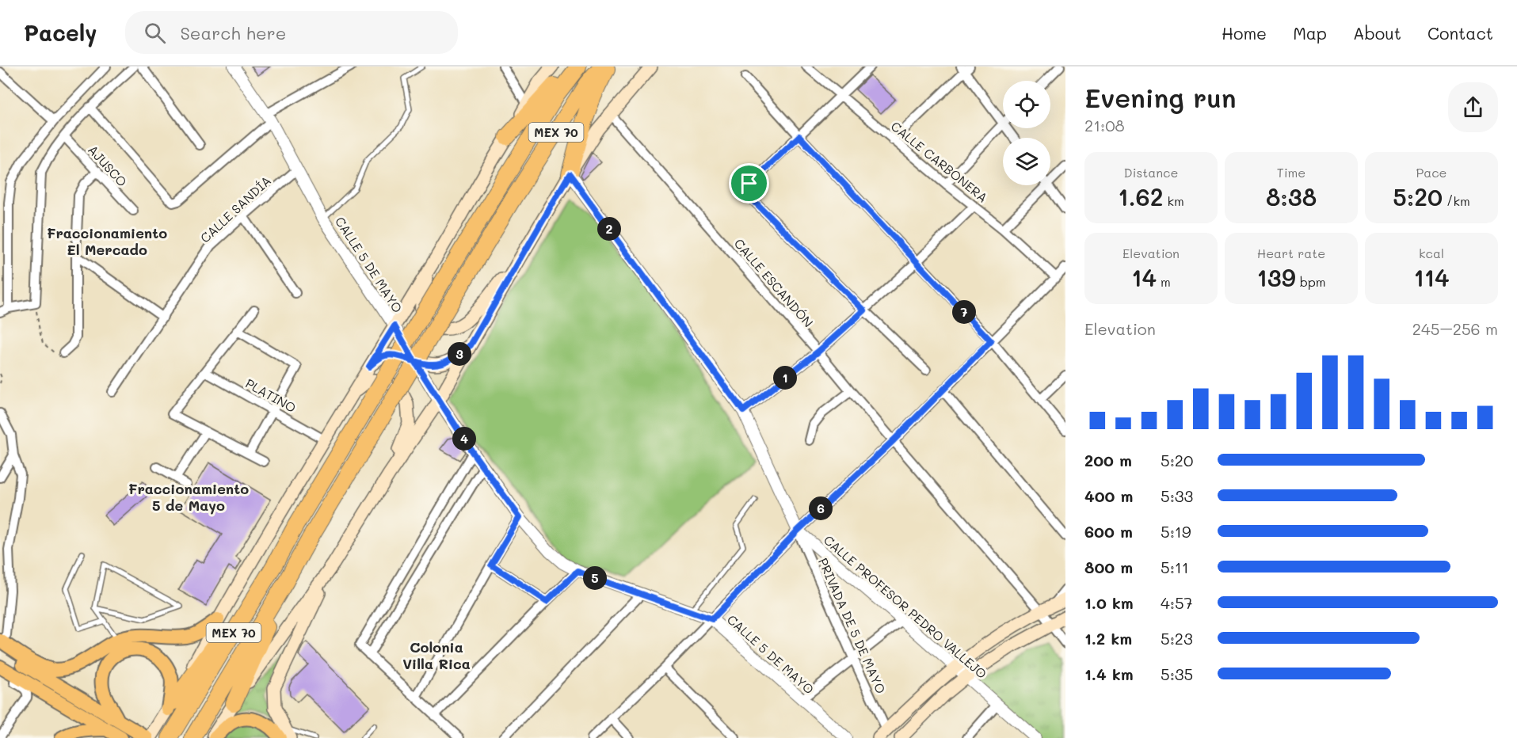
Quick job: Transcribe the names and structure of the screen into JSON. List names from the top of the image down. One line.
{"streets":{"highway":["MEX 70"],"street":["CALLE CARBONERA","AJUSCO","CALLE SANDÍA","CALLE 5 DE MAYO","CALLE ESCANDÓN","PLATINO","CALLE PROFESOR PEDRO VALLEJO","PRIVADA DE 5 DE MAYO"]},"crossings":[["CALLE SANDÍA","CALLE 5 DE MAYO"],["CALLE PROFESOR PEDRO VALLEJO","PRIVADA DE 5 DE MAYO"]],"districts":["Fraccionamiento El Mercado","Fraccionamiento 5 de Mayo","Colonia Villa Rica"],"page":{"header":"Pacely","search":"Search here","nav":["Home","Map","About","Contact"],"heading":["Evening run","21:08"],"stats":[["Distance","1.62 km"],["Time","8:38"],["Pace","5:20 /km"],["Elevation","14 m"],["Heart rate","139 bpm"],["kcal","114"]],"pins":["2","7","3","1","4","6","5"],"chart":["Elevation","245–256 m"],"list":[{"name":"200 m","note":"5:20"},{"name":"400 m","note":"5:33"},{"name":"600 m","note":"5:19"},{"name":"800 m","note":"5:11"},{"name":"1.0 km","note":"4:57"},{"name":"1.2 km","note":"5:23"},{"name":"1.4 km","note":"5:35"}]}}
